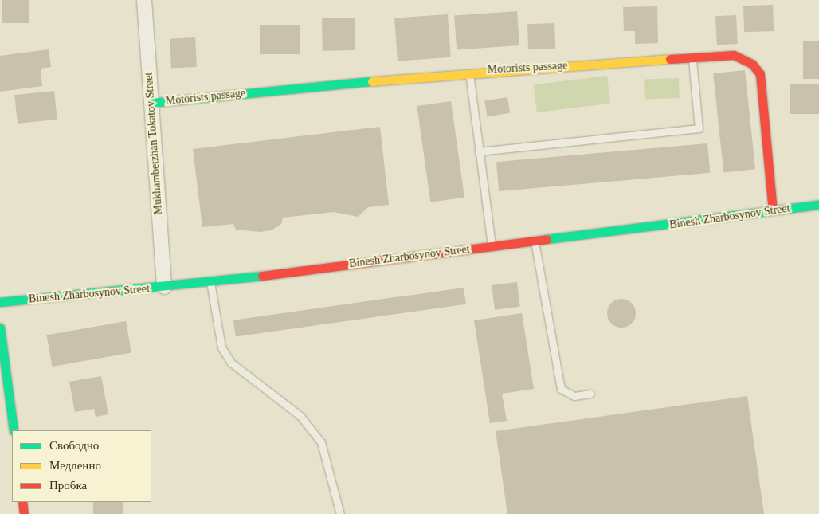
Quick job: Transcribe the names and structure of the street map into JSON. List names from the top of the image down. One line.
{"streets":{"street":["Motorists passage","Mukhambetzhan Tokatov Street","Binesh Zharbosynov Street"]},"crossings":[["Motorists passage","Mukhambetzhan Tokatov Street"],["Motorists passage","Binesh Zharbosynov Street"],["Mukhambetzhan Tokatov Street","Binesh Zharbosynov Street"]],"legend":["Свободно","Медленно","Пробка"]}
